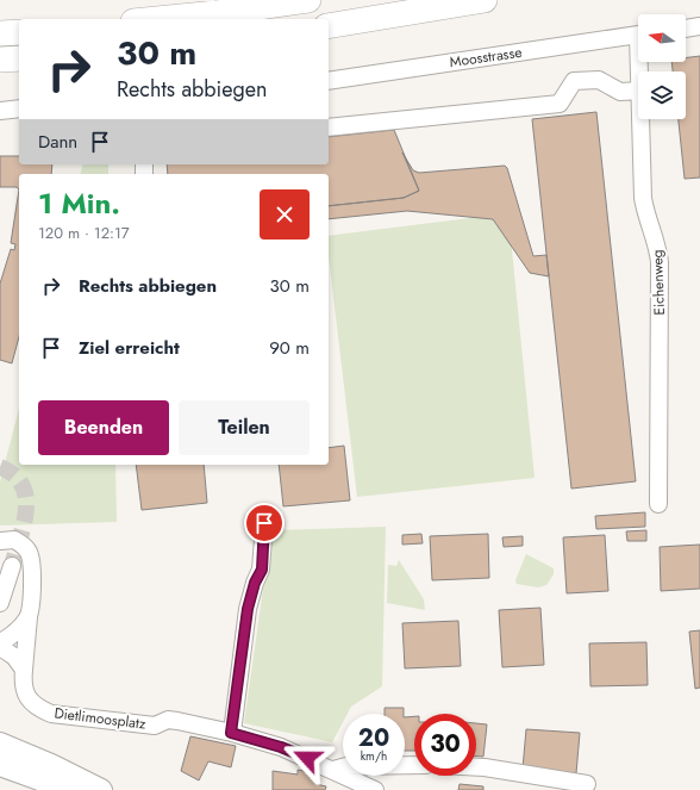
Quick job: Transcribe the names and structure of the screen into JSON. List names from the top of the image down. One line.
{"streets":{"street":["Moosstrasse","Eichenweg","Dietlimoosplatz"]},"north":"left","page":{"turn":["30 m","Rechts abbiegen"],"then":"Dann","heading":["1 Min.","120 m · 12:17"],"list":[{"name":"Rechts abbiegen","value":"30 m"},{"name":"Ziel erreicht","value":"90 m"}],"buttons":["Beenden","Teilen"],"speed":"20 km/h","limit":"30"}}
